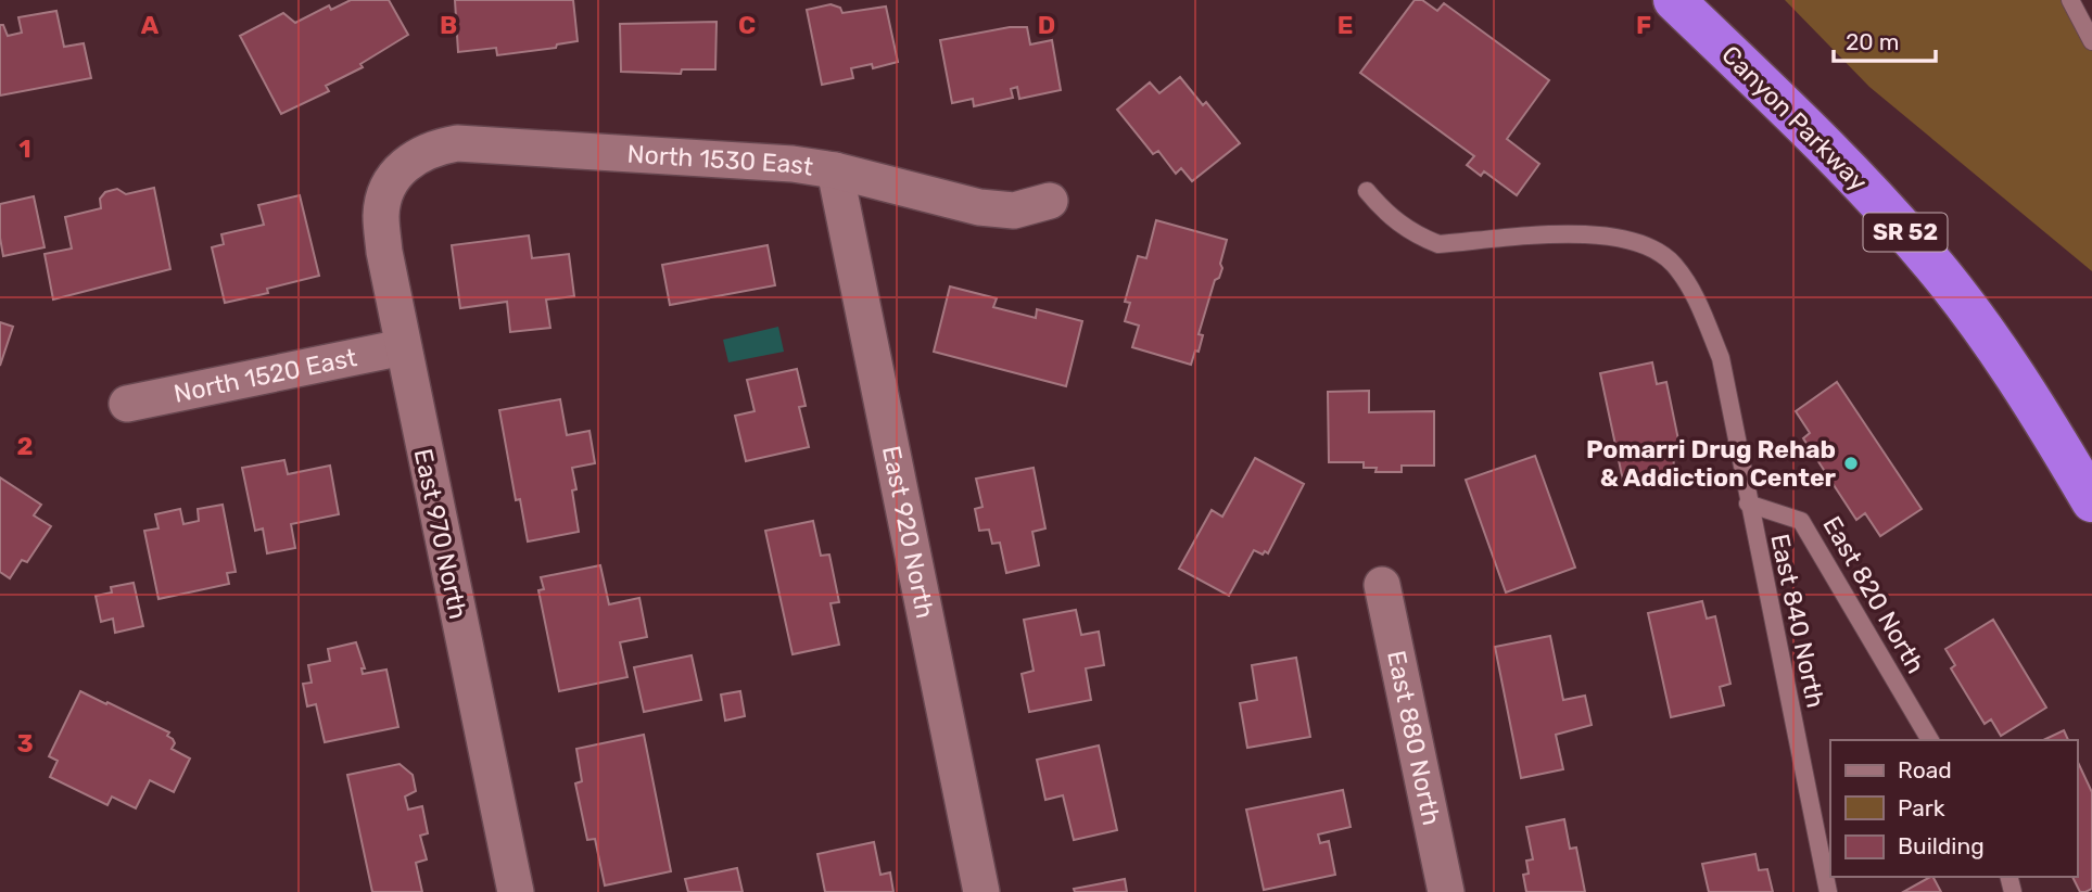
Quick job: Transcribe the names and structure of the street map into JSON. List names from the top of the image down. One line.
{"streets":{"highway":["Canyon Parkway","SR 52"],"street":["North 1530 East","North 1520 East","East 920 North","East 970 North","East 880 North"],"lane":["East 820 North","East 840 North"]},"crossings":[["North 1530 East","East 920 North"],["North 1530 East","East 970 North"],["North 1520 East","East 970 North"],["East 820 North","East 840 North"]],"places":["Pomarri Drug Rehab & Addiction Center"],"legend":["Road","Park","Building"],"scale_bar":"20 m","grid":{"columns":["A","B","C","D","E","F"],"rows":["1","2","3"]}}
